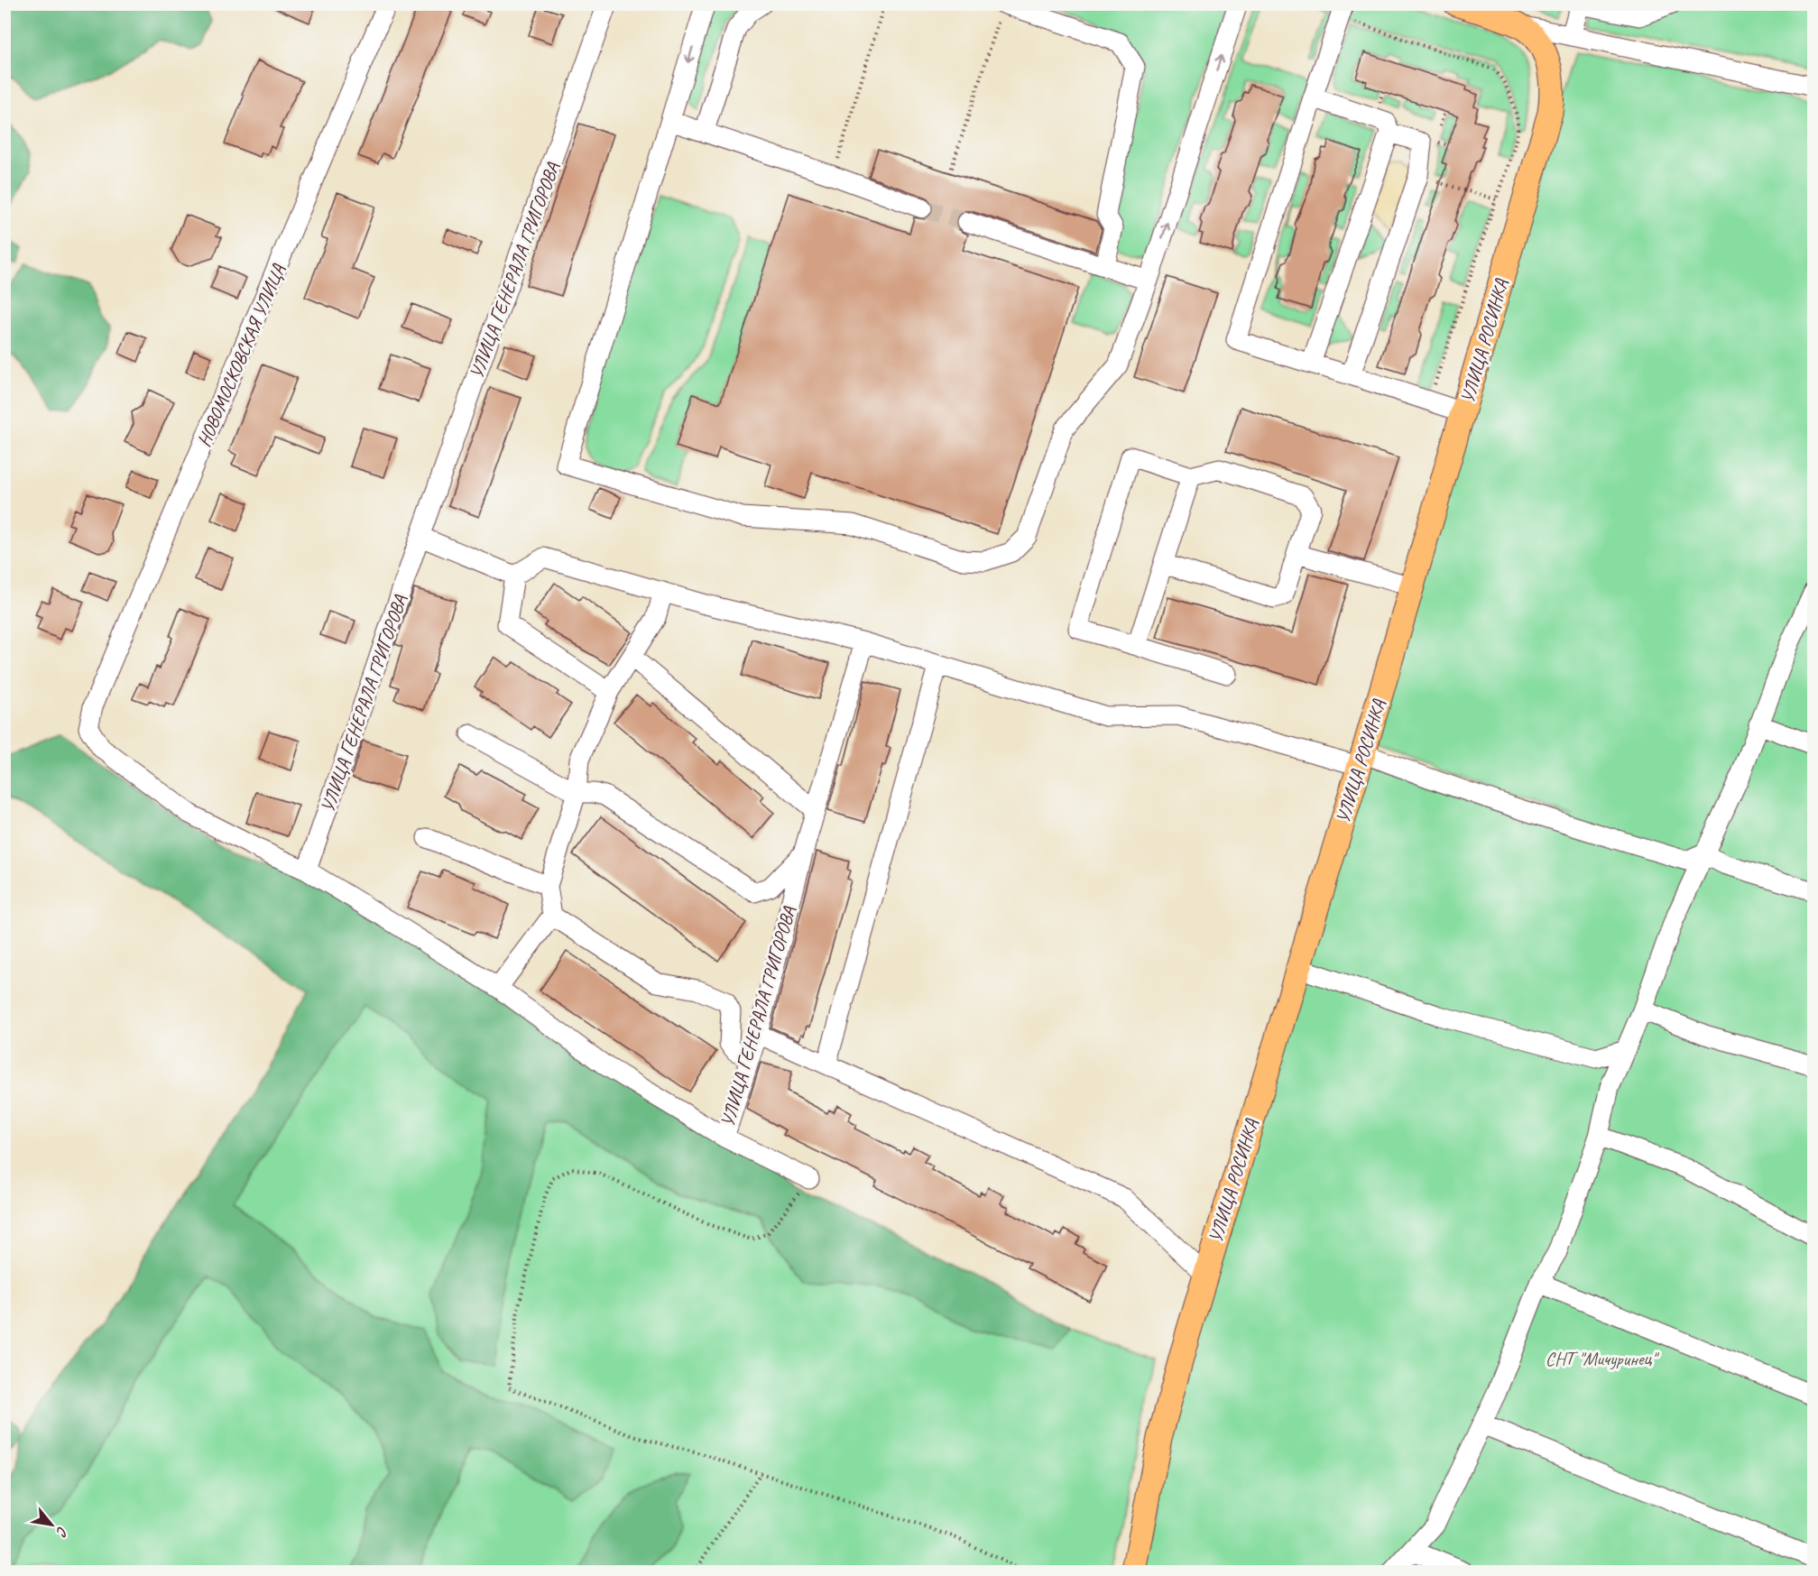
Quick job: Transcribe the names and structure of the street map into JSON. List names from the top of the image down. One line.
{"streets":{"main road":["УЛИЦА РОСИНКА"],"street":["УЛИЦА ГЕНЕРАЛА ГРИГОРОВА","НОВОМОСКОВСКАЯ УЛИЦА"]},"crossings":[["УЛИЦА ГЕНЕРАЛА ГРИГОРОВА","НОВОМОСКОВСКАЯ УЛИЦА"]],"parks":["СНТ \"Мичуринец\""],"north":"bottom right"}
